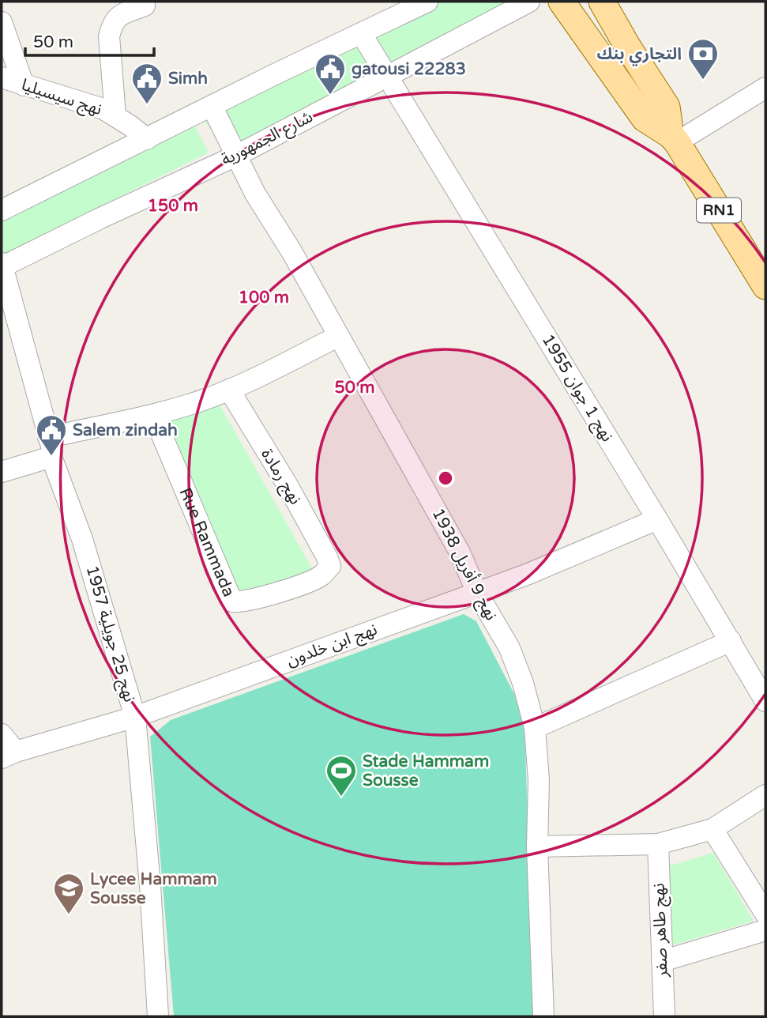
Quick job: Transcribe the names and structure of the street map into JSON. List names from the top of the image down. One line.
{"streets":{"main road":["RN1"],"street":["نهج سيسيليا","شارع الجمهورية","نهج 1 جوان 1955","نهج رمادة","Rue Rammada","نهج 9 أفريل 1938","نهج 25 جويلية 1957","نهج ابن خلدون","نهج طاهر صفر"]},"crossings":[["شارع الجمهورية","نهج 1 جوان 1955"],["شارع الجمهورية","نهج 9 أفريل 1938"],["شارع الجمهورية","نهج 25 جويلية 1957"],["نهج 1 جوان 1955","نهج ابن خلدون"],["نهج رمادة","Rue Rammada"],["نهج 9 أفريل 1938","نهج ابن خلدون"],["نهج 25 جويلية 1957","نهج ابن خلدون"]],"places":{"bank":["التجاري بنك"],"public building":["gatousi 22283","Simh","Salem zindah"],"sports":["Stade Hammam Sousse"],"school or university":["Lycee Hammam Sousse"]},"scale_bar":"50 m","rings":["150 m","100 m","50 m"]}
